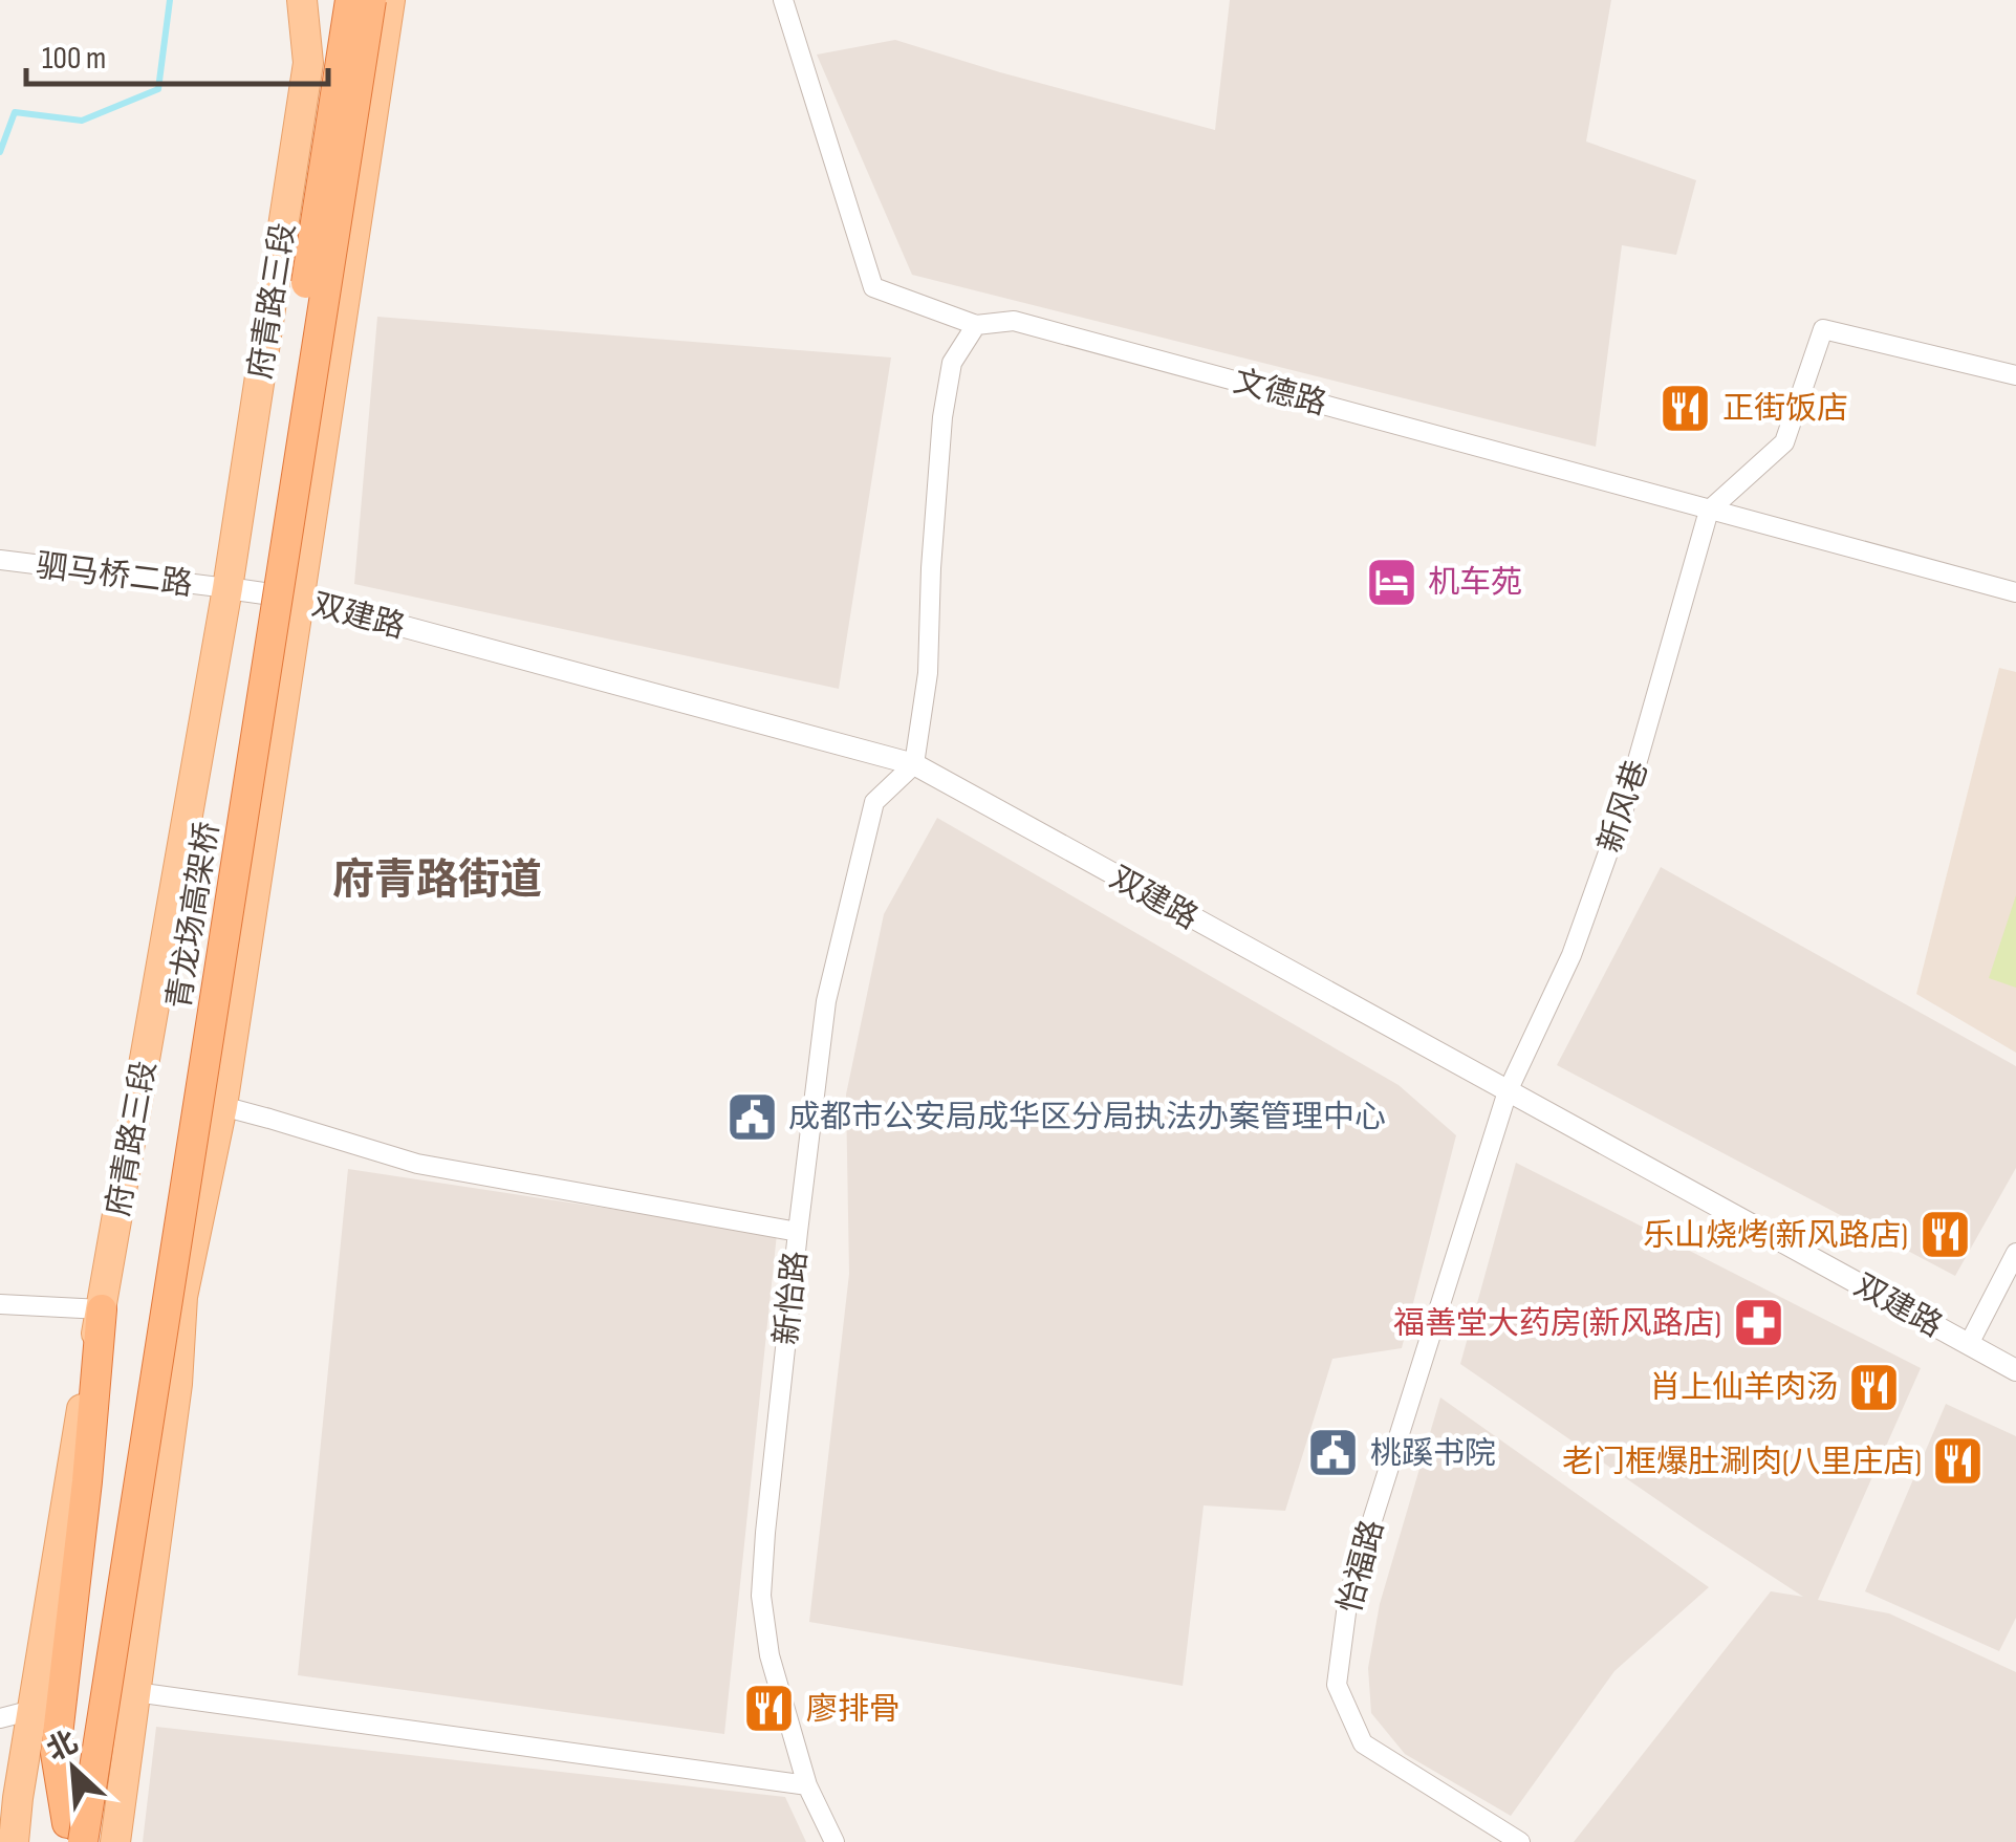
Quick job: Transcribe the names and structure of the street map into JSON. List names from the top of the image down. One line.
{"streets":{"highway":["青龙场高架桥"],"main road":["府青路三段"],"street":["文德路","驷马桥二路","双建路","新风巷","新怡路","怡福路"]},"crossings":[["府青路三段","驷马桥二路"],["府青路三段","双建路"],["文德路","新风巷"],["驷马桥二路","双建路"],["双建路","新风巷"],["双建路","新怡路"],["双建路","怡福路"],["新风巷","怡福路"]],"districts":["府青路街道"],"places":{"restaurant":["正街饭店","乐山烧烤(新风路店)","肖上仙羊肉汤","老门框爆肚涮肉(八里庄店)","廖排骨"],"hotel":["机车苑"],"public building":["成都市公安局成华区分局执法办案管理中心","桃蹊书院"],"pharmacy":["福善堂大药房(新风路店)"]},"scale_bar":"100 m","north":"top left"}
